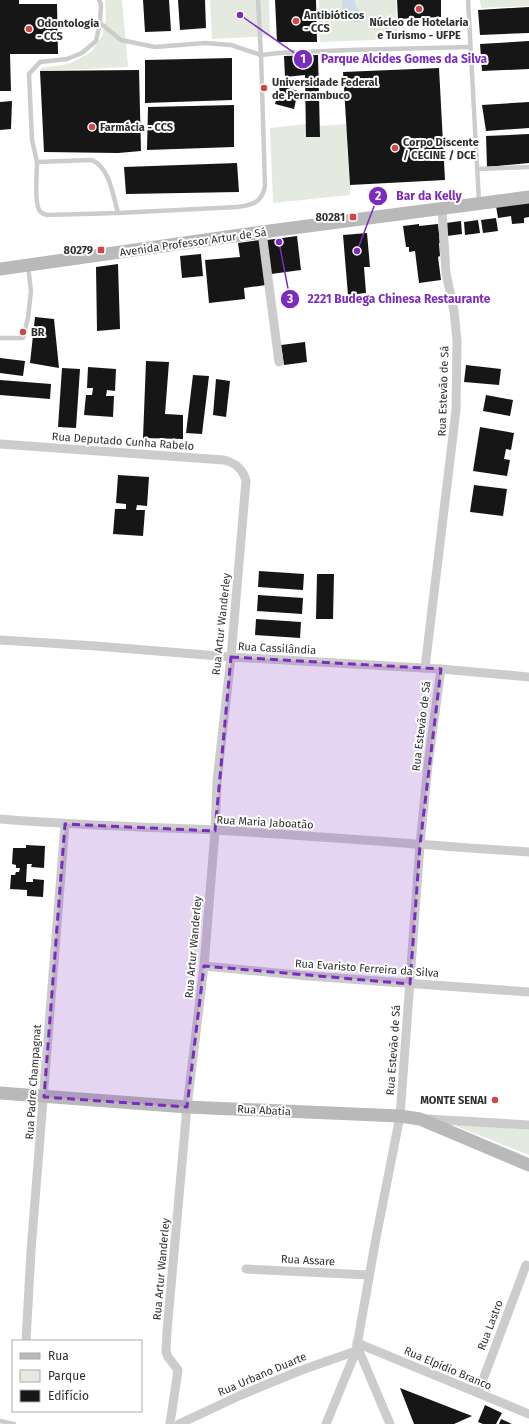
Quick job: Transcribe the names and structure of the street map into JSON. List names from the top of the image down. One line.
{"streets":{"street":["Avenida Professor Artur de Sá","Rua Estevão de Sá","Rua Deputado Cunha Rabelo","Rua Artur Wanderley","Rua Cassilândia","Rua Maria Jaboatão","Rua Evaristo Ferreira da Silva","Rua Padre Champagnat","Rua Abatia","Rua Assare","Rua Lastro","Rua Elpídio Branco","Rua Urbano Duarte"]},"crossings":[["Avenida Professor Artur de Sá","Rua Estevão de Sá"],["Rua Estevão de Sá","Rua Cassilândia"],["Rua Estevão de Sá","Rua Maria Jaboatão"],["Rua Estevão de Sá","Rua Evaristo Ferreira da Silva"],["Rua Estevão de Sá","Rua Abatia"],["Rua Estevão de Sá","Rua Assare"],["Rua Estevão de Sá","Rua Elpídio Branco"],["Rua Estevão de Sá","Rua Urbano Duarte"],["Rua Deputado Cunha Rabelo","Rua Artur Wanderley"],["Rua Artur Wanderley","Rua Cassilândia"],["Rua Artur Wanderley","Rua Maria Jaboatão"],["Rua Artur Wanderley","Rua Evaristo Ferreira da Silva"],["Rua Artur Wanderley","Rua Abatia"],["Rua Maria Jaboatão","Rua Padre Champagnat"],["Rua Padre Champagnat","Rua Abatia"],["Rua Lastro","Rua Elpídio Branco"],["Rua Elpídio Branco","Rua Urbano Duarte"]],"places":{"other":["Núcleo de Hotelaria e Turismo - UFPE","Parque Alcides Gomes da Silva","Antibióticos - CCS","Odontologia - CCS","Universidade Federal de Pernambuco","Farmácia - CCS","Corpo Discente / CECINE / DCE","2221 Budega Chinesa Restaurante","Bar da Kelly","BR","MONTE SENAI"],"transit":["80281","80279"]},"legend":["Rua","Parque","Edifício"]}
